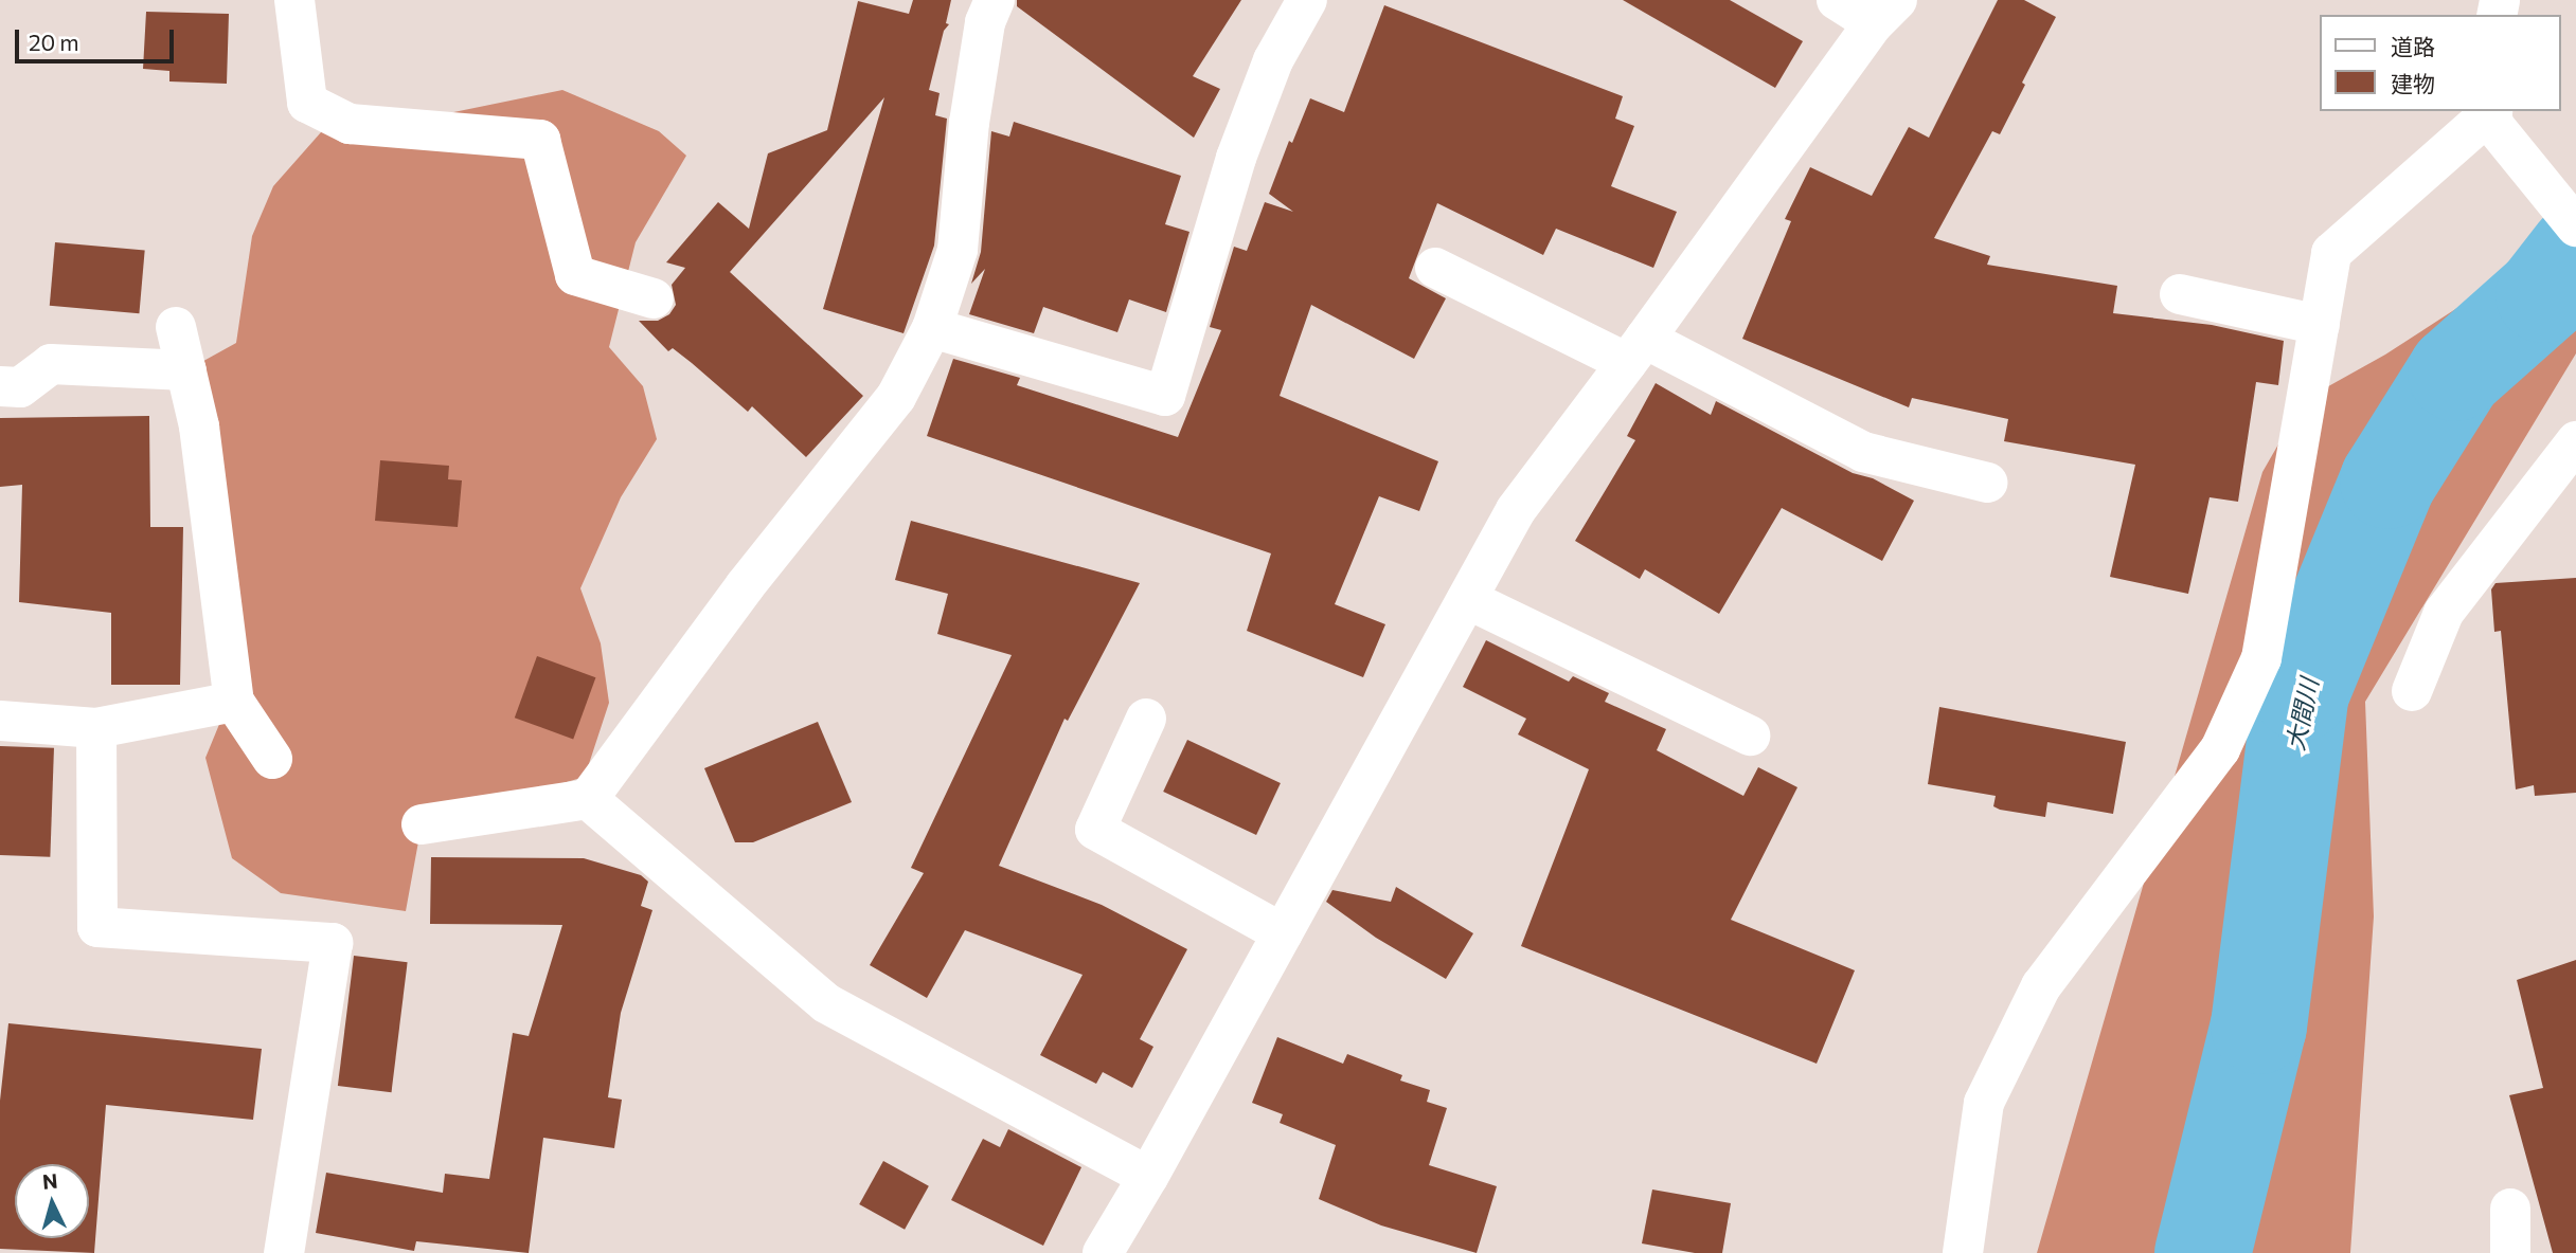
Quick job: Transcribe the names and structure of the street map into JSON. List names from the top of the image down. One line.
{"water":["大間川"],"legend":["道路","建物"],"scale_bar":"20 m","north":"top"}
